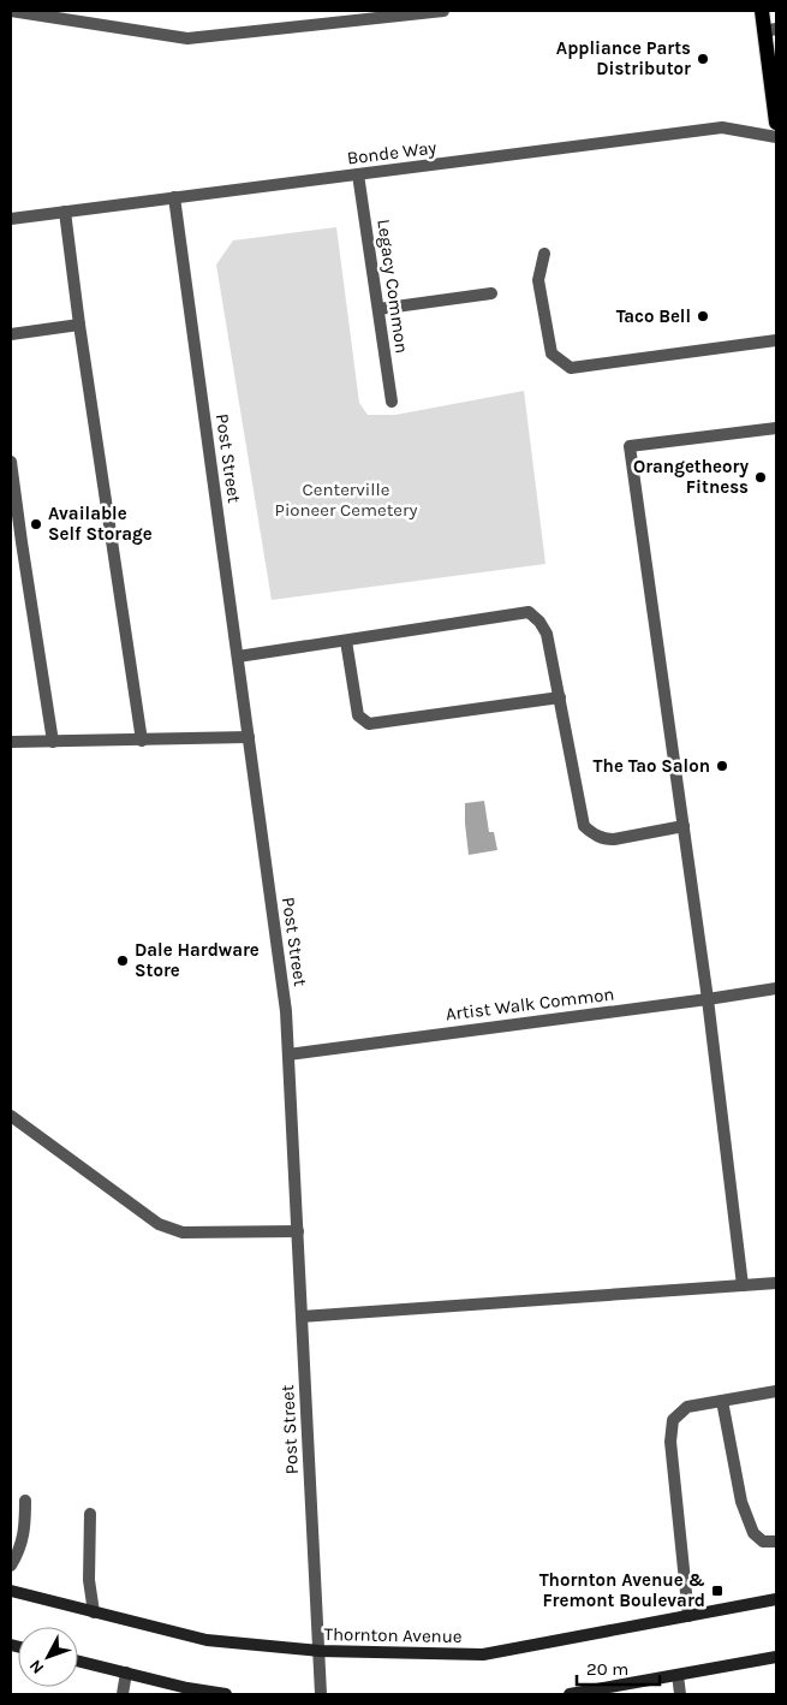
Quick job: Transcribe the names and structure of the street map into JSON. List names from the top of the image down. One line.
{"streets":{"street":["Bonde Way","Legacy Common","Post Street","Artist Walk Common","Thornton Avenue"]},"crossings":[["Bonde Way","Legacy Common"],["Bonde Way","Post Street"],["Post Street","Artist Walk Common"],["Post Street","Thornton Avenue"]],"parks":["Centerville Pioneer Cemetery"],"places":{"other":["Appliance Parts Distributor","Taco Bell","Orangetheory Fitness","Available Self Storage","The Tao Salon","Dale Hardware Store"],"transit":["Thornton Avenue & Fremont Boulevard"]},"scale_bar":"20 m","north":"bottom left"}
